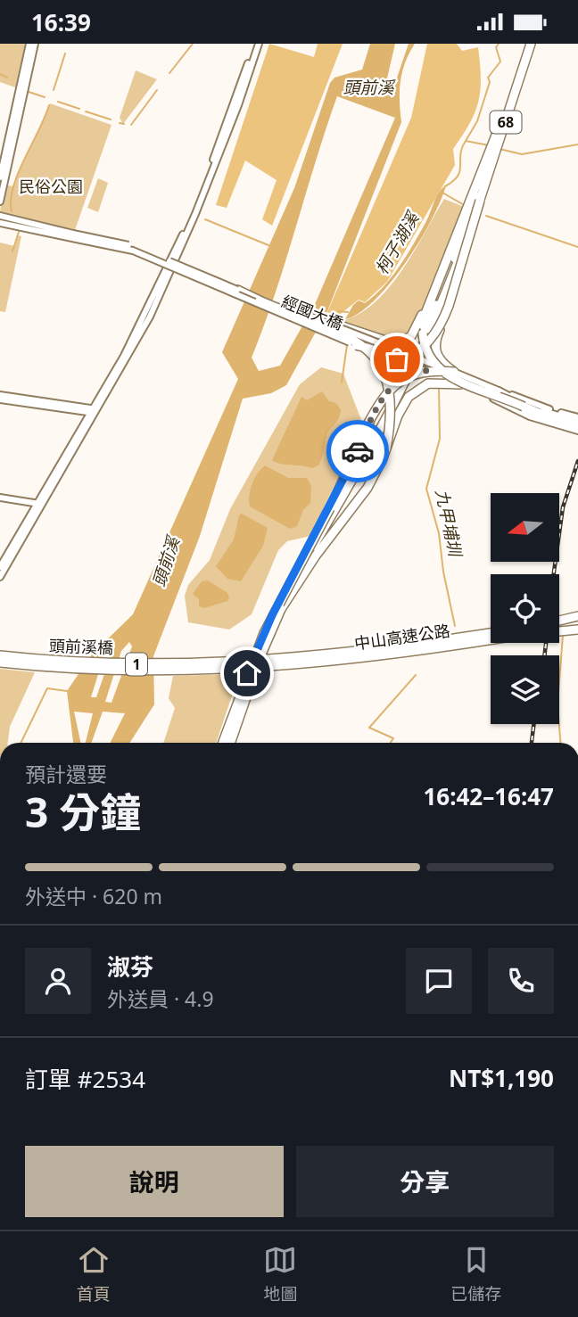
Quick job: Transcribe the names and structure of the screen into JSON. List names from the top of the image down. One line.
{"streets":{"highway":["68","中山高速公路","頭前溪橋","1"],"main road":["經國大橋"]},"crossings":[["中山高速公路","頭前溪橋"]],"water":["頭前溪","柯子湖溪","九甲埔圳"],"parks":["民俗公園"],"north":"left","page":{"status":"16:39","heading":["3 分鐘","預計還要","16:42–16:47"],"panel":["淑芬","外送員 · 4.9","訂單 #2534","NT$1,190"],"bar":"外送中 · 620 m","buttons":["說明","分享"],"tabs":["首頁","地圖","已儲存"]}}
